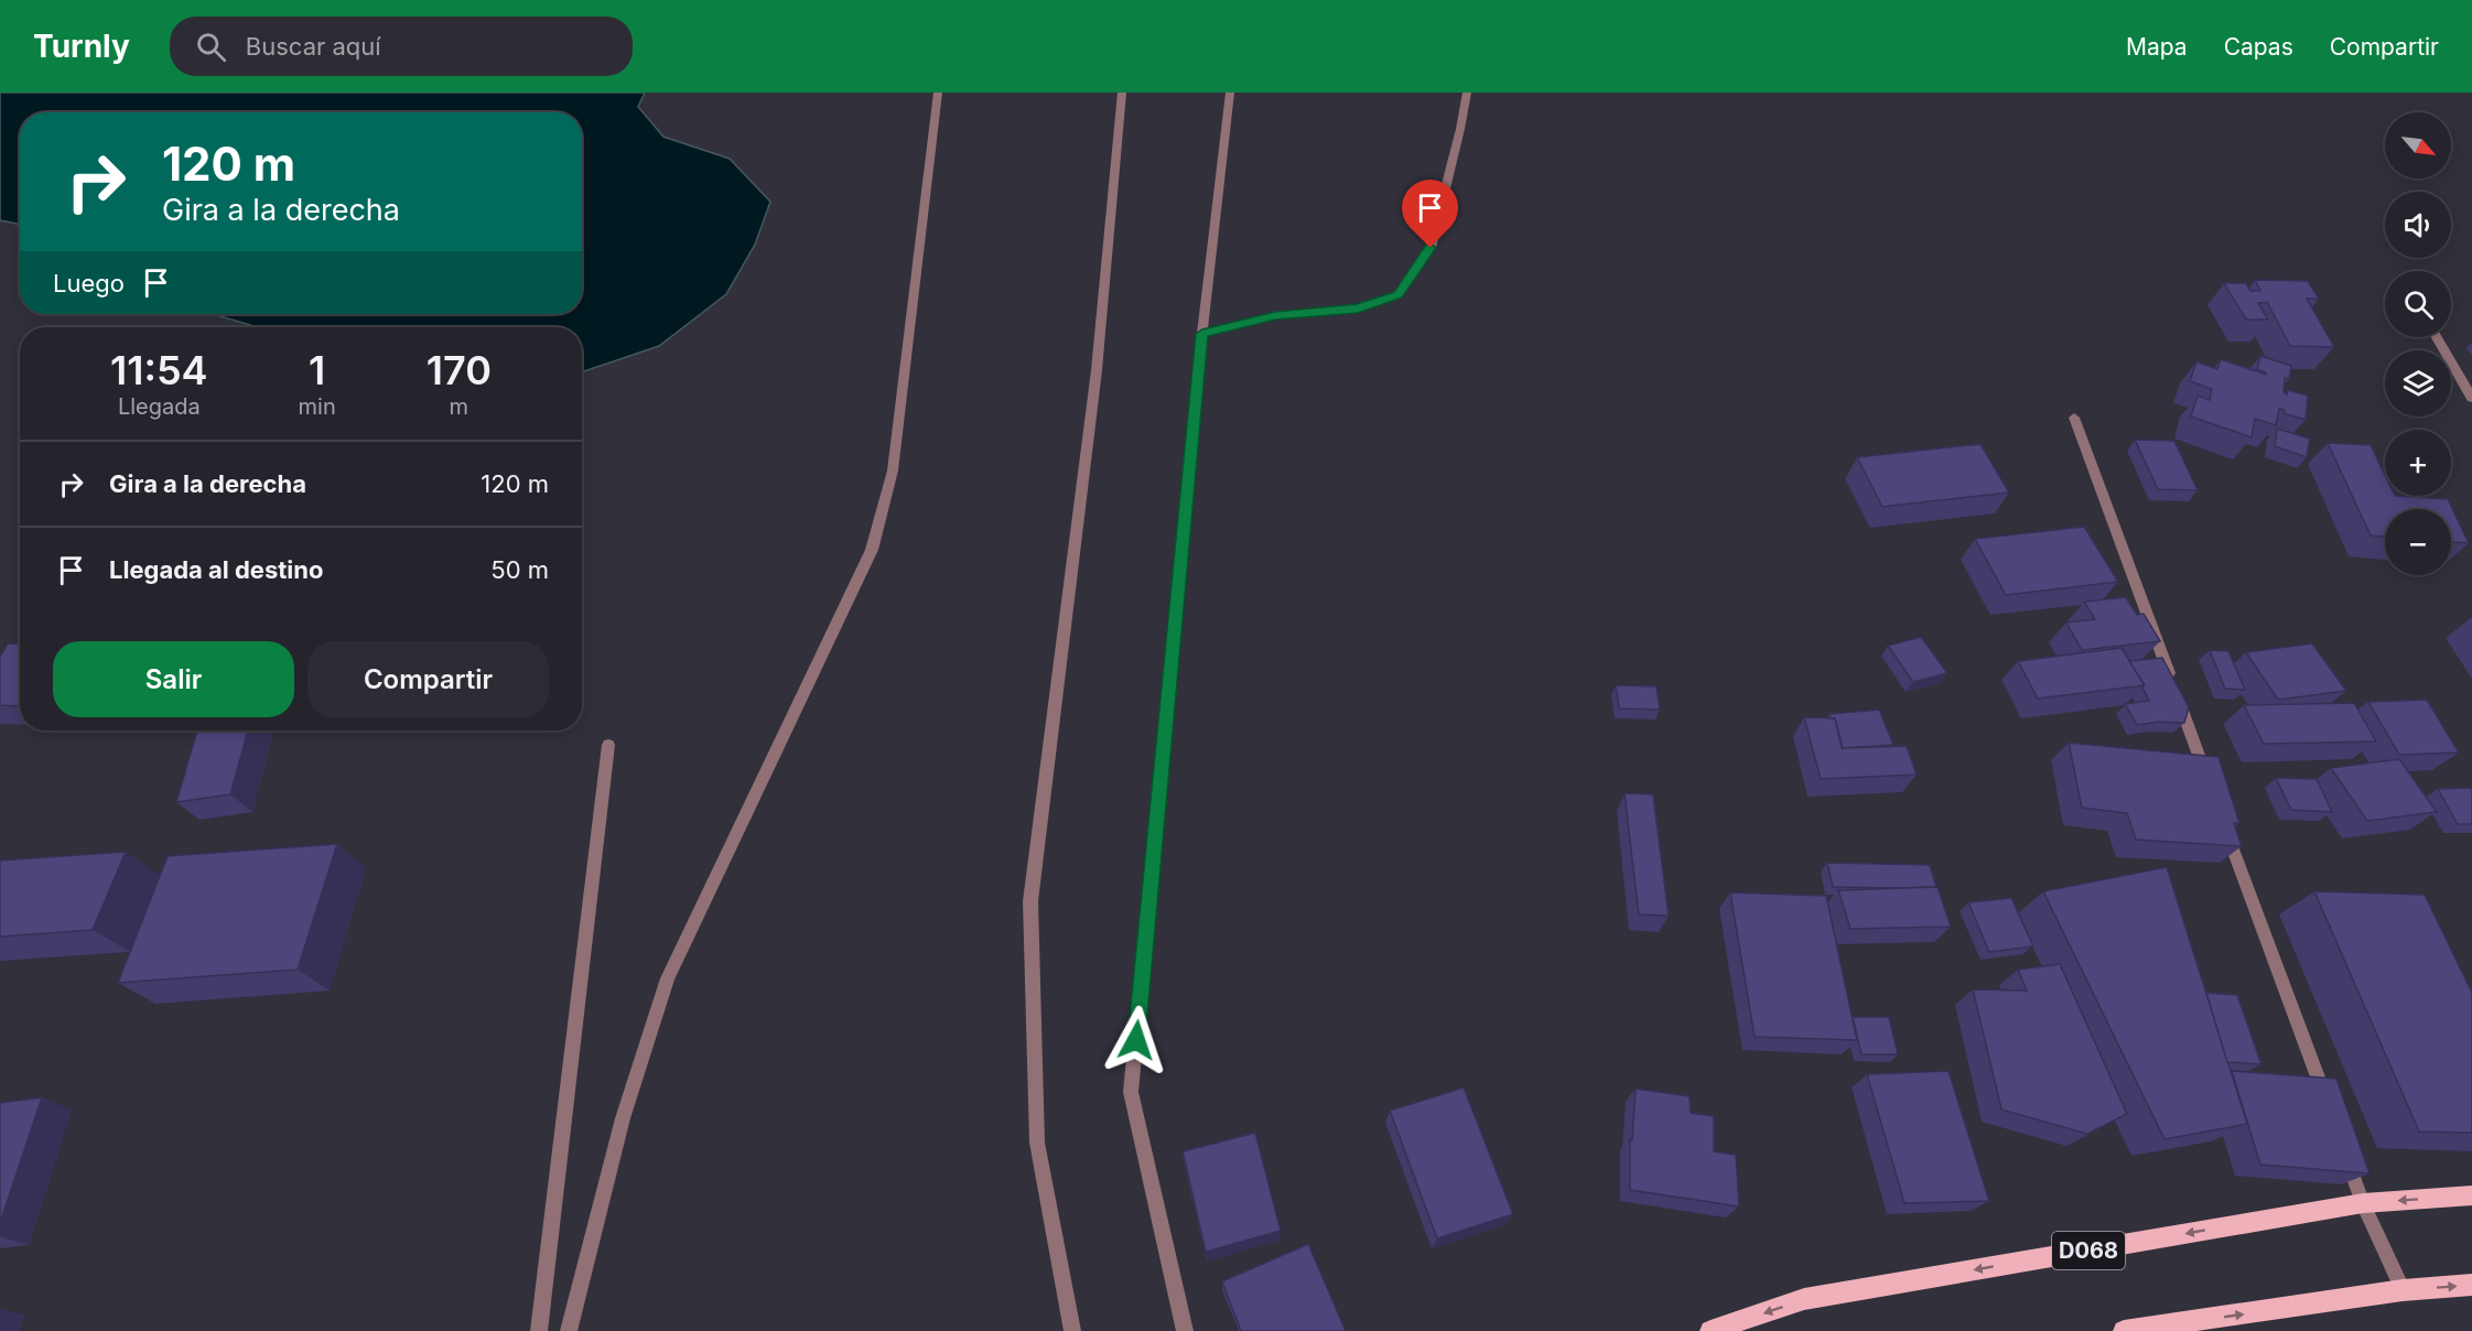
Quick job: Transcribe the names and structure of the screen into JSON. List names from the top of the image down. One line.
{"streets":{"main road":["D068"]},"north":"bottom right","page":{"header":"Turnly","search":"Buscar aquí","nav":["Mapa","Capas","Compartir"],"map_buttons":["+","−"],"turn":["120 m","Gira a la derecha"],"then":"Luego","eta":["11:54","Llegada","1","min","170","m"],"list":[{"name":"Gira a la derecha","value":"120 m"},{"name":"Llegada al destino","value":"50 m"}],"buttons":["Salir","Compartir"]}}
